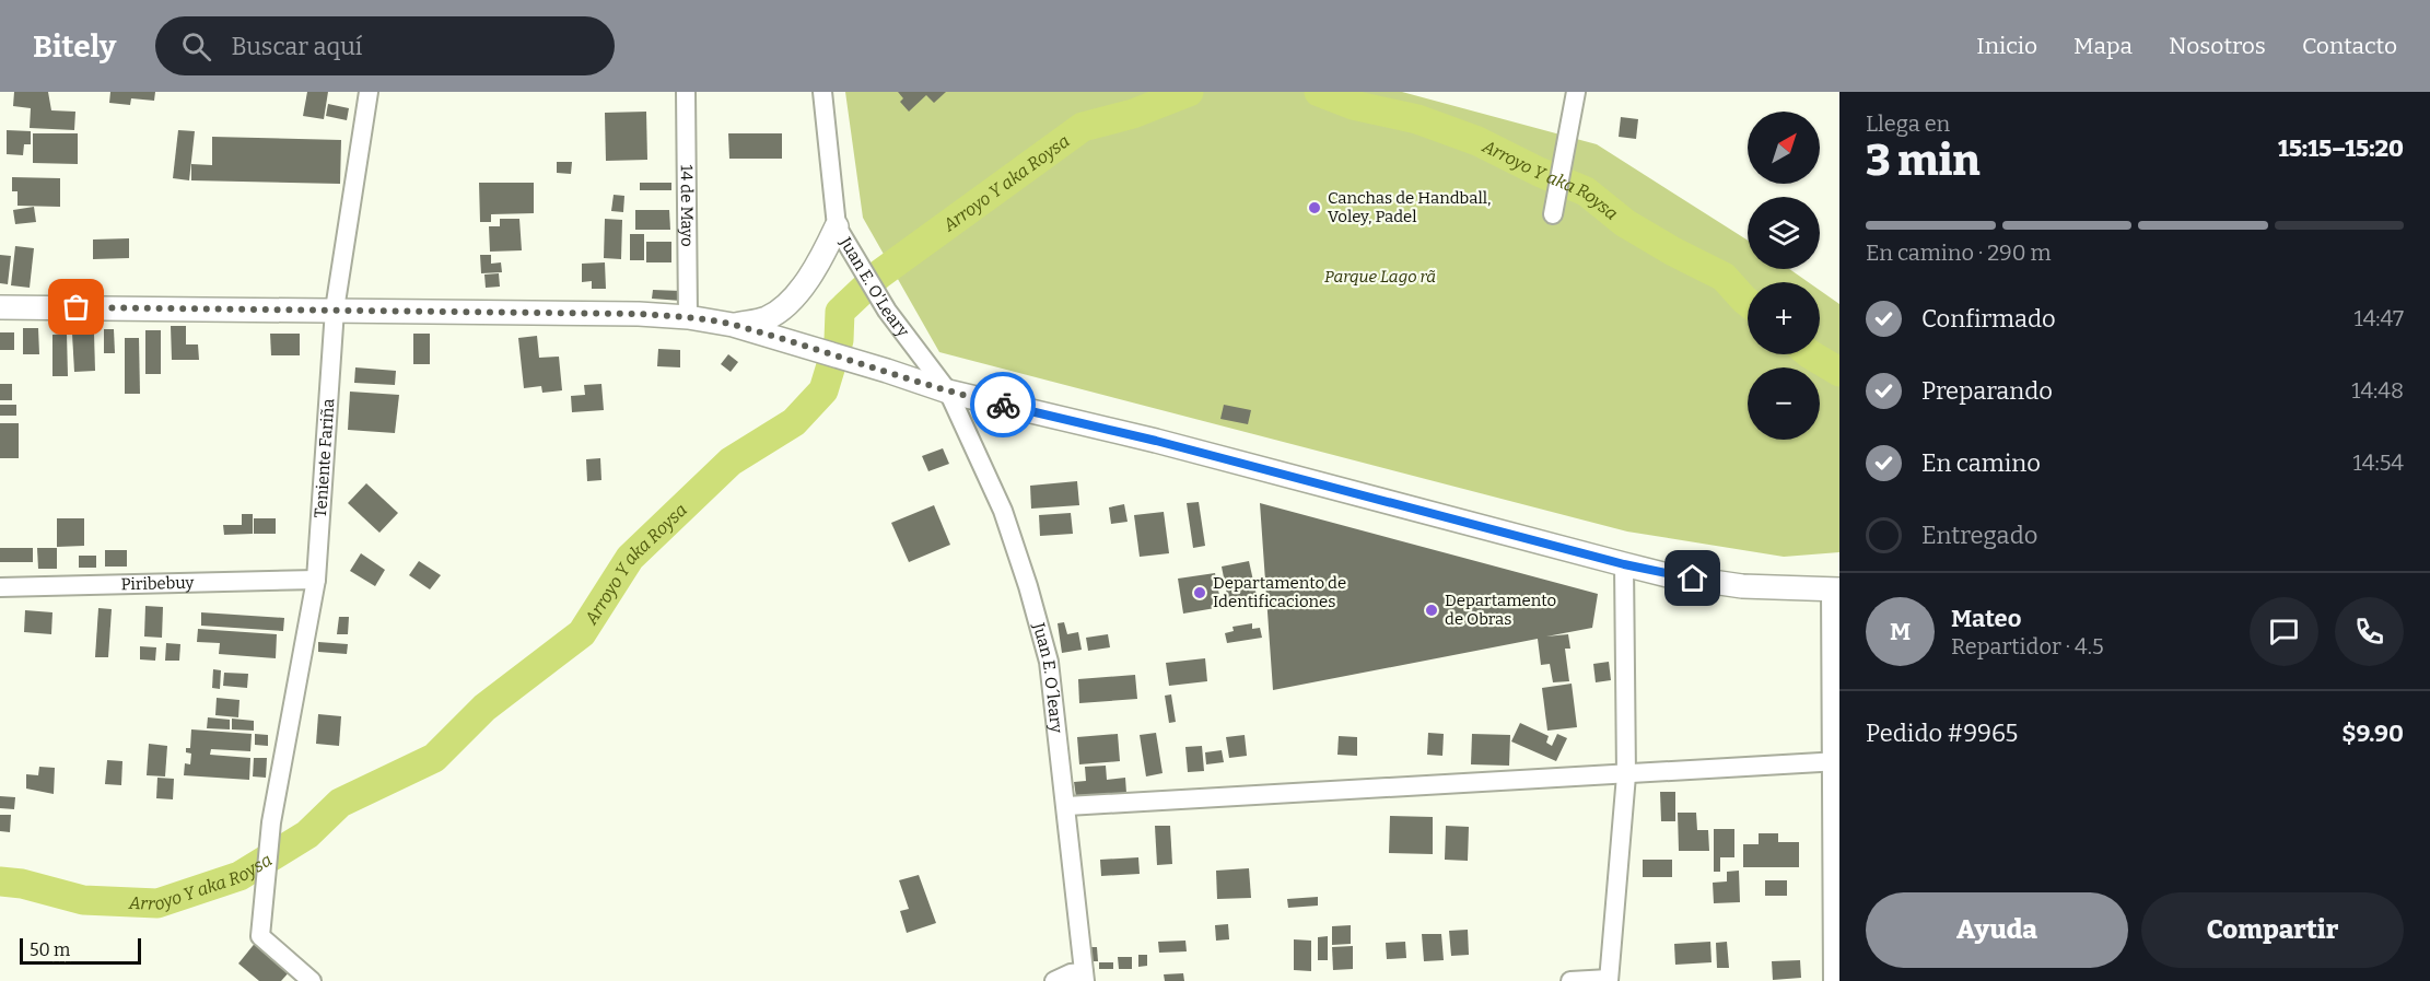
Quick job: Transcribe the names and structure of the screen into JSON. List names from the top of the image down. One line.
{"streets":{"street":["14 de Mayo","Juan E. O'Leary","Teniente Fariña","Piribebuy","Juan E. O´leary"]},"crossings":[["Juan E. O'Leary","Juan E. O´leary"],["Teniente Fariña","Piribebuy"]],"water":["Arroyo Y aka Roysa"],"parks":["Parque Lago rã"],"places":["Canchas de Handball, Voley, Padel","Departamento de Identificaciones","Departamento de Obras"],"scale_bar":"50 m","north":"top right","page":{"header":"Bitely","search":"Buscar aquí","nav":["Inicio","Mapa","Nosotros","Contacto"],"heading":["3 min","Llega en","15:15–15:20"],"panel":["Mateo","Repartidor · 4.5","Pedido #9965","$9.90"],"map_buttons":["+","−"],"bar":"En camino · 290 m","list":[["Confirmado","14:47"],["Preparando","14:48"],["En camino","14:54"],"Entregado"],"round":"M","buttons":["Ayuda","Compartir"],"scale":"50 m"}}
